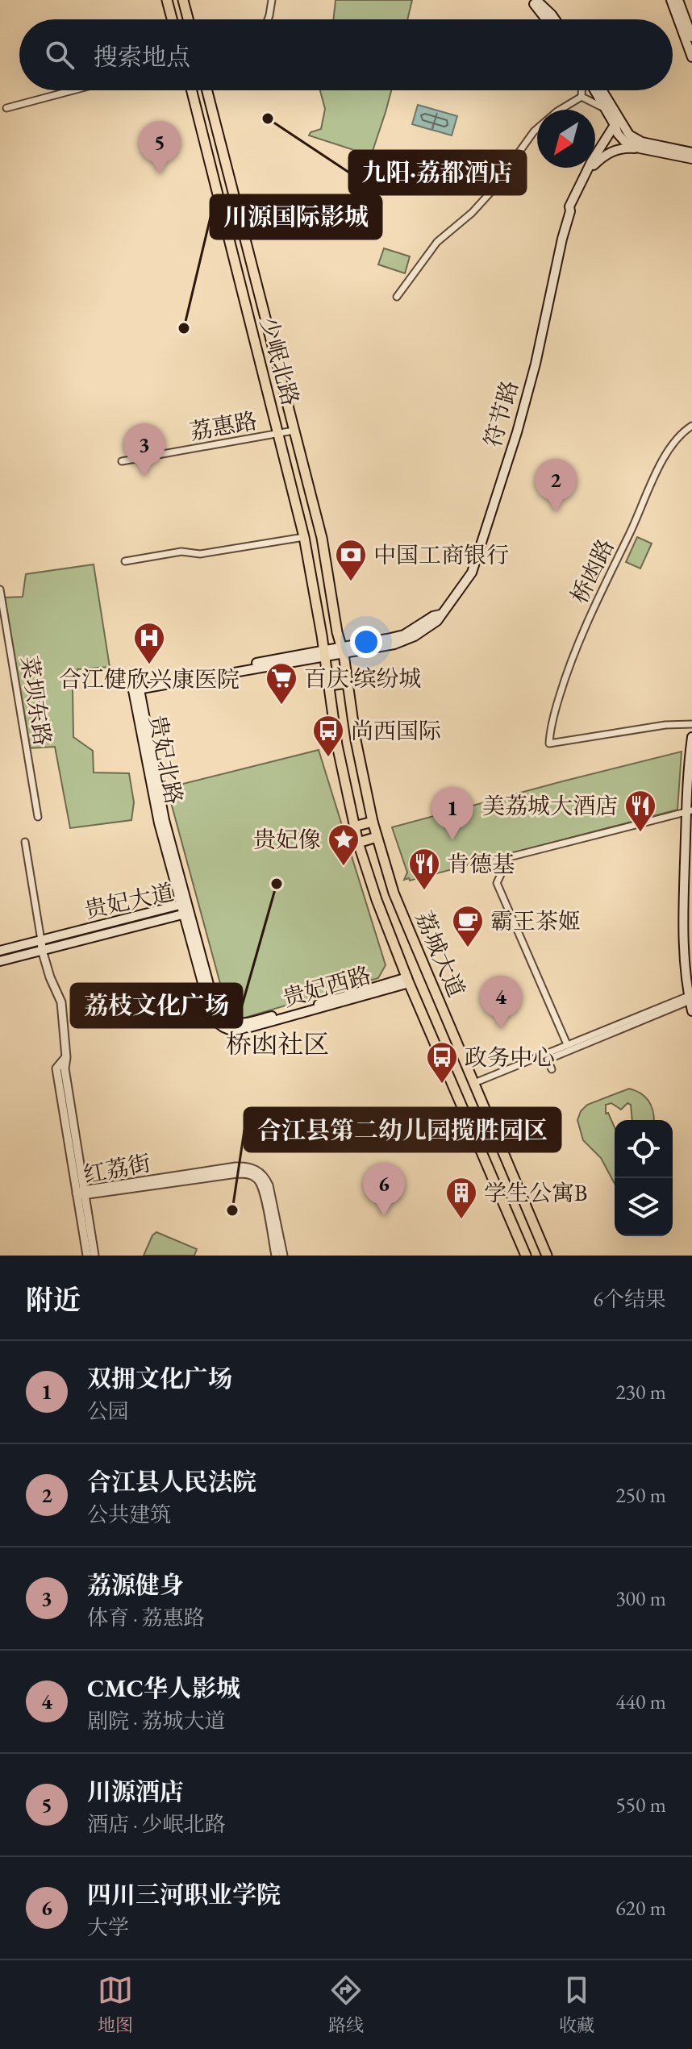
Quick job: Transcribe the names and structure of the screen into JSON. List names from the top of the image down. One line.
{"streets":{"main road":["少岷北路","符节路","贵妃北路","贵妃大道","荔城大道","贵妃西路"],"street":["荔惠路","桥凼路","菜坝东路","红荔街"]},"crossings":[["少岷北路","符节路"],["少岷北路","荔惠路"],["少岷北路","荔城大道"],["符节路","贵妃北路"],["符节路","荔城大道"],["贵妃北路","贵妃大道"],["贵妃北路","贵妃西路"],["贵妃大道","贵妃西路"],["荔城大道","贵妃西路"]],"districts":["桥凼社区"],"places":{"other":["九阳·荔都酒店","川源国际影城","荔枝文化广场","合江县第二幼儿园揽胜园区"],"bank":["中国工商银行"],"hospital":["合江健欣兴康医院"],"supermarket":["百庆·缤纷城"],"bus stop":["尚西国际","政务中心"],"restaurant":["美荔城大酒店","肯德基"],"place":["贵妃像"],"cafe":["霸王茶姬"],"building":["学生公寓B"]},"north":"bottom left","page":{"search":"搜索地点","pins":["5","3","2","1","4","6"],"heading":["附近","6个结果"],"list":[{"mark":"1","name":"双拥文化广场","note":"公园","value":"230 m"},{"mark":"2","name":"合江县人民法院","note":"公共建筑","value":"250 m"},{"mark":"3","name":"荔源健身","note":"体育 · 荔惠路","value":"300 m"},{"mark":"4","name":"CMC华人影城","note":"剧院 · 荔城大道","value":"440 m"},{"mark":"5","name":"川源酒店","note":"酒店 · 少岷北路","value":"550 m"},{"mark":"6","name":"四川三河职业学院","note":"大学","value":"620 m"}],"nav":["地图","路线","收藏"]}}
